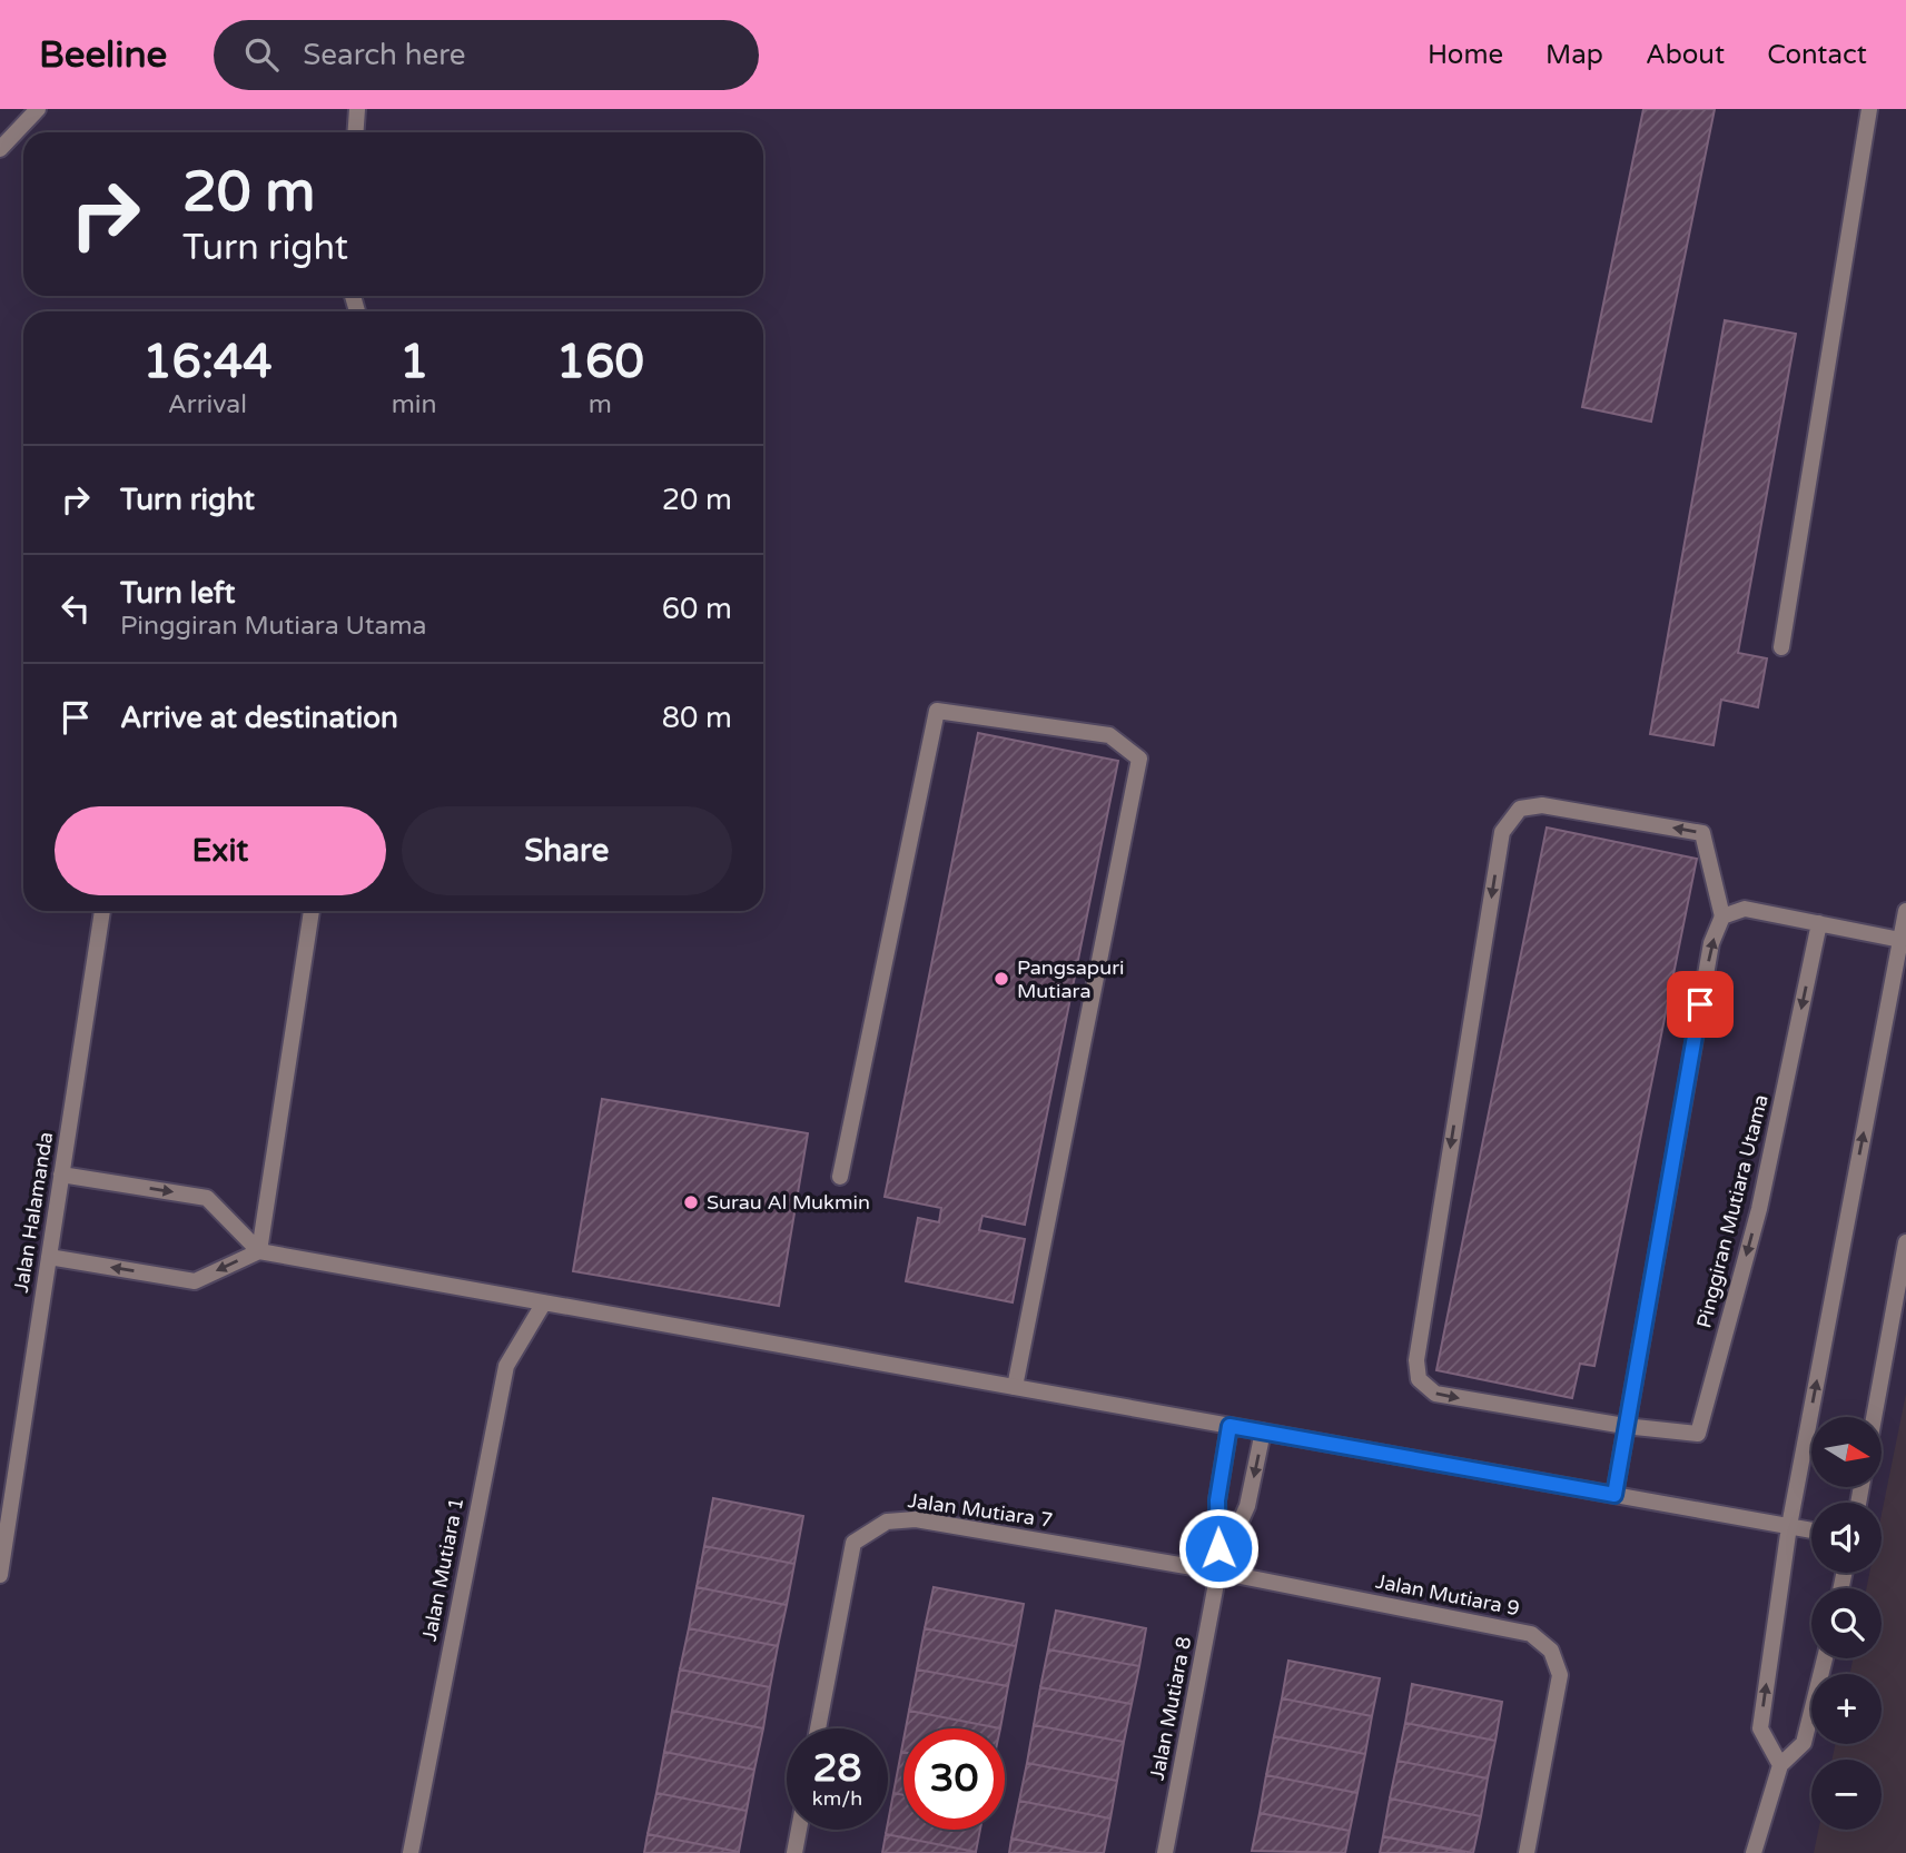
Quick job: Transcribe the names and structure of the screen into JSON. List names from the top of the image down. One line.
{"streets":{"street":["Pinggiran Mutiara Utama","Jalan Halamanda","Jalan Mutiara 7","Jalan Mutiara 1","Jalan Mutiara 9","Jalan Mutiara 8"]},"crossings":[["Jalan Mutiara 7","Jalan Mutiara 9"],["Jalan Mutiara 7","Jalan Mutiara 8"],["Jalan Mutiara 9","Jalan Mutiara 8"]],"places":["Pangsapuri Mutiara","Surau Al Mukmin"],"north":"right","page":{"header":"Beeline","search":"Search here","nav":["Home","Map","About","Contact"],"turn":["20 m","Turn right"],"eta":["16:44","Arrival","1","min","160","m"],"list":[{"name":"Turn right","value":"20 m"},{"name":"Turn left","note":"Pinggiran Mutiara Utama","value":"60 m"},{"name":"Arrive at destination","value":"80 m"}],"buttons":["Exit","Share"],"map_buttons":["+","−"],"speed":"28 km/h","limit":"30"}}
